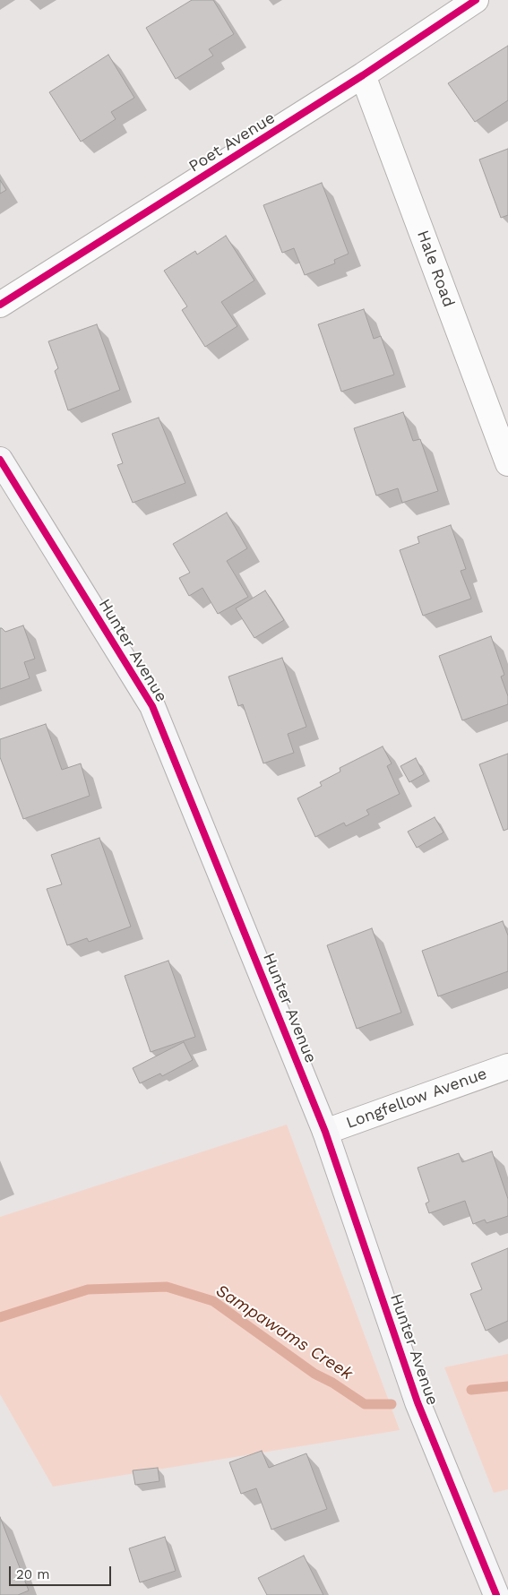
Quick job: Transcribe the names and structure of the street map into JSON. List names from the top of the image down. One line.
{"streets":{"street":["Poet Avenue","Hale Road","Hunter Avenue","Longfellow Avenue"]},"crossings":[["Poet Avenue","Hale Road"],["Hunter Avenue","Longfellow Avenue"]],"water":["Sampawams Creek"],"scale_bar":"20 m"}
